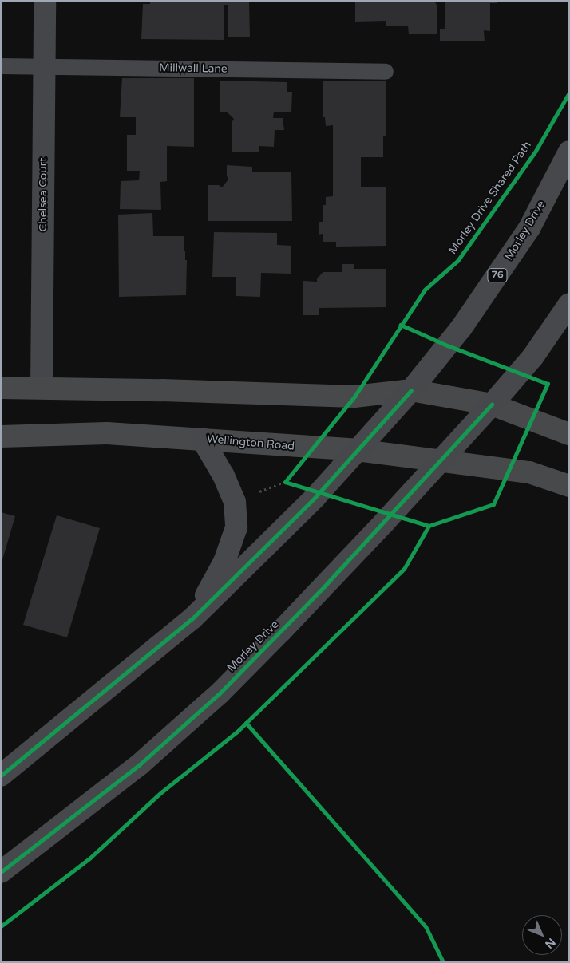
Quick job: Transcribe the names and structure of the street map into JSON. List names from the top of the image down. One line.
{"streets":{"highway":["Morley Drive","76"],"main road":["Wellington Road"],"street":["Chelsea Court"],"lane":["Millwall Lane"],"cycle path":["Morley Drive Shared Path"]},"crossings":[["Millwall Lane","Chelsea Court"],["Morley Drive","Wellington Road"]],"north":"bottom right"}
